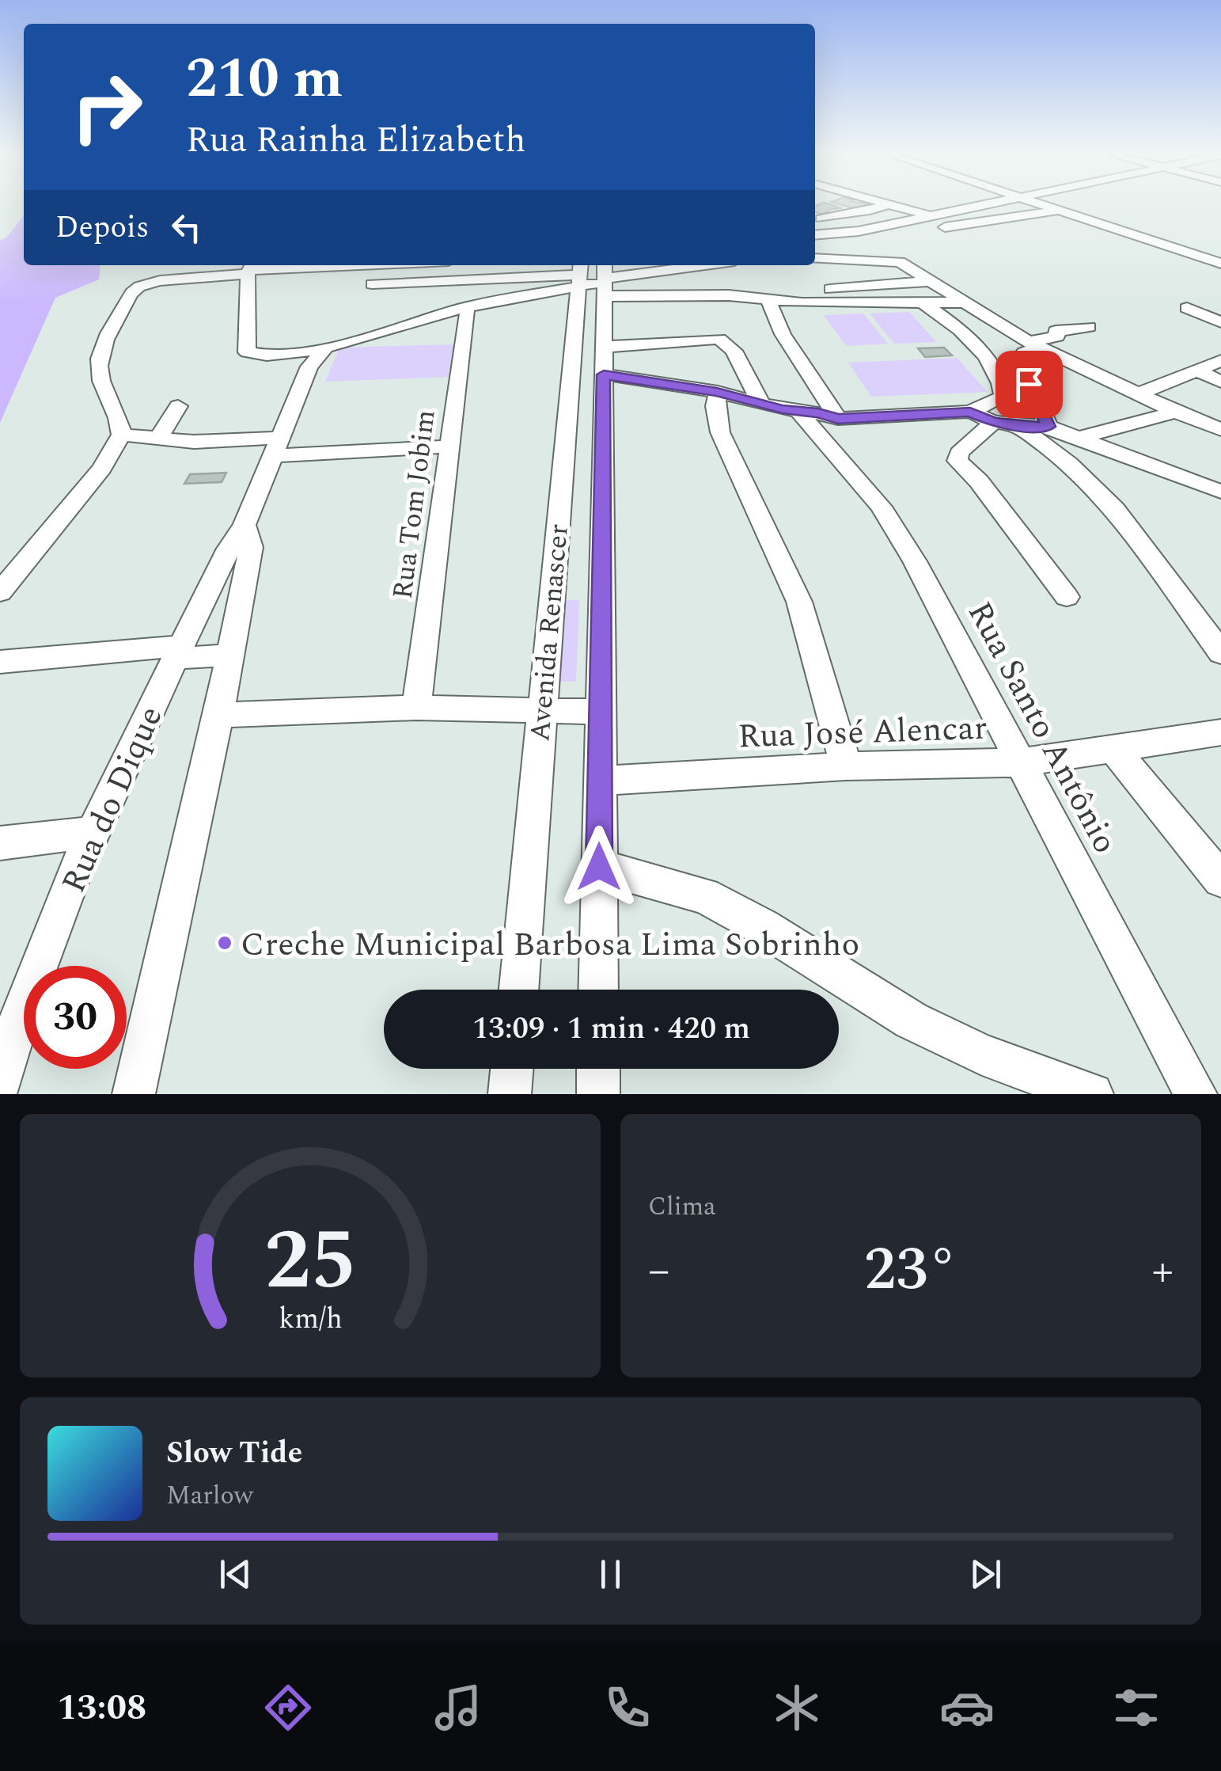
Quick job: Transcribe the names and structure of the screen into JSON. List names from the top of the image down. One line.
{"streets":{"street":["Rua Tom Jobim","Avenida Renascer","Rua Santo Antônio","Rua José Alencar","Rua do Dique"]},"crossings":[["Avenida Renascer","Rua José Alencar"],["Rua Santo Antônio","Rua José Alencar"]],"places":["Creche Municipal Barbosa Lima Sobrinho"],"page":{"turn":["210 m","Rua Rainha Elizabeth"],"then":"Depois","limit":"30","trip":"13:09 · 1 min · 420 m","tile":"Clima","heat":["−","23°","+"],"song":["Slow Tide","Marlow"],"tabs":"13:08","gauge":["25","km/h"]}}
